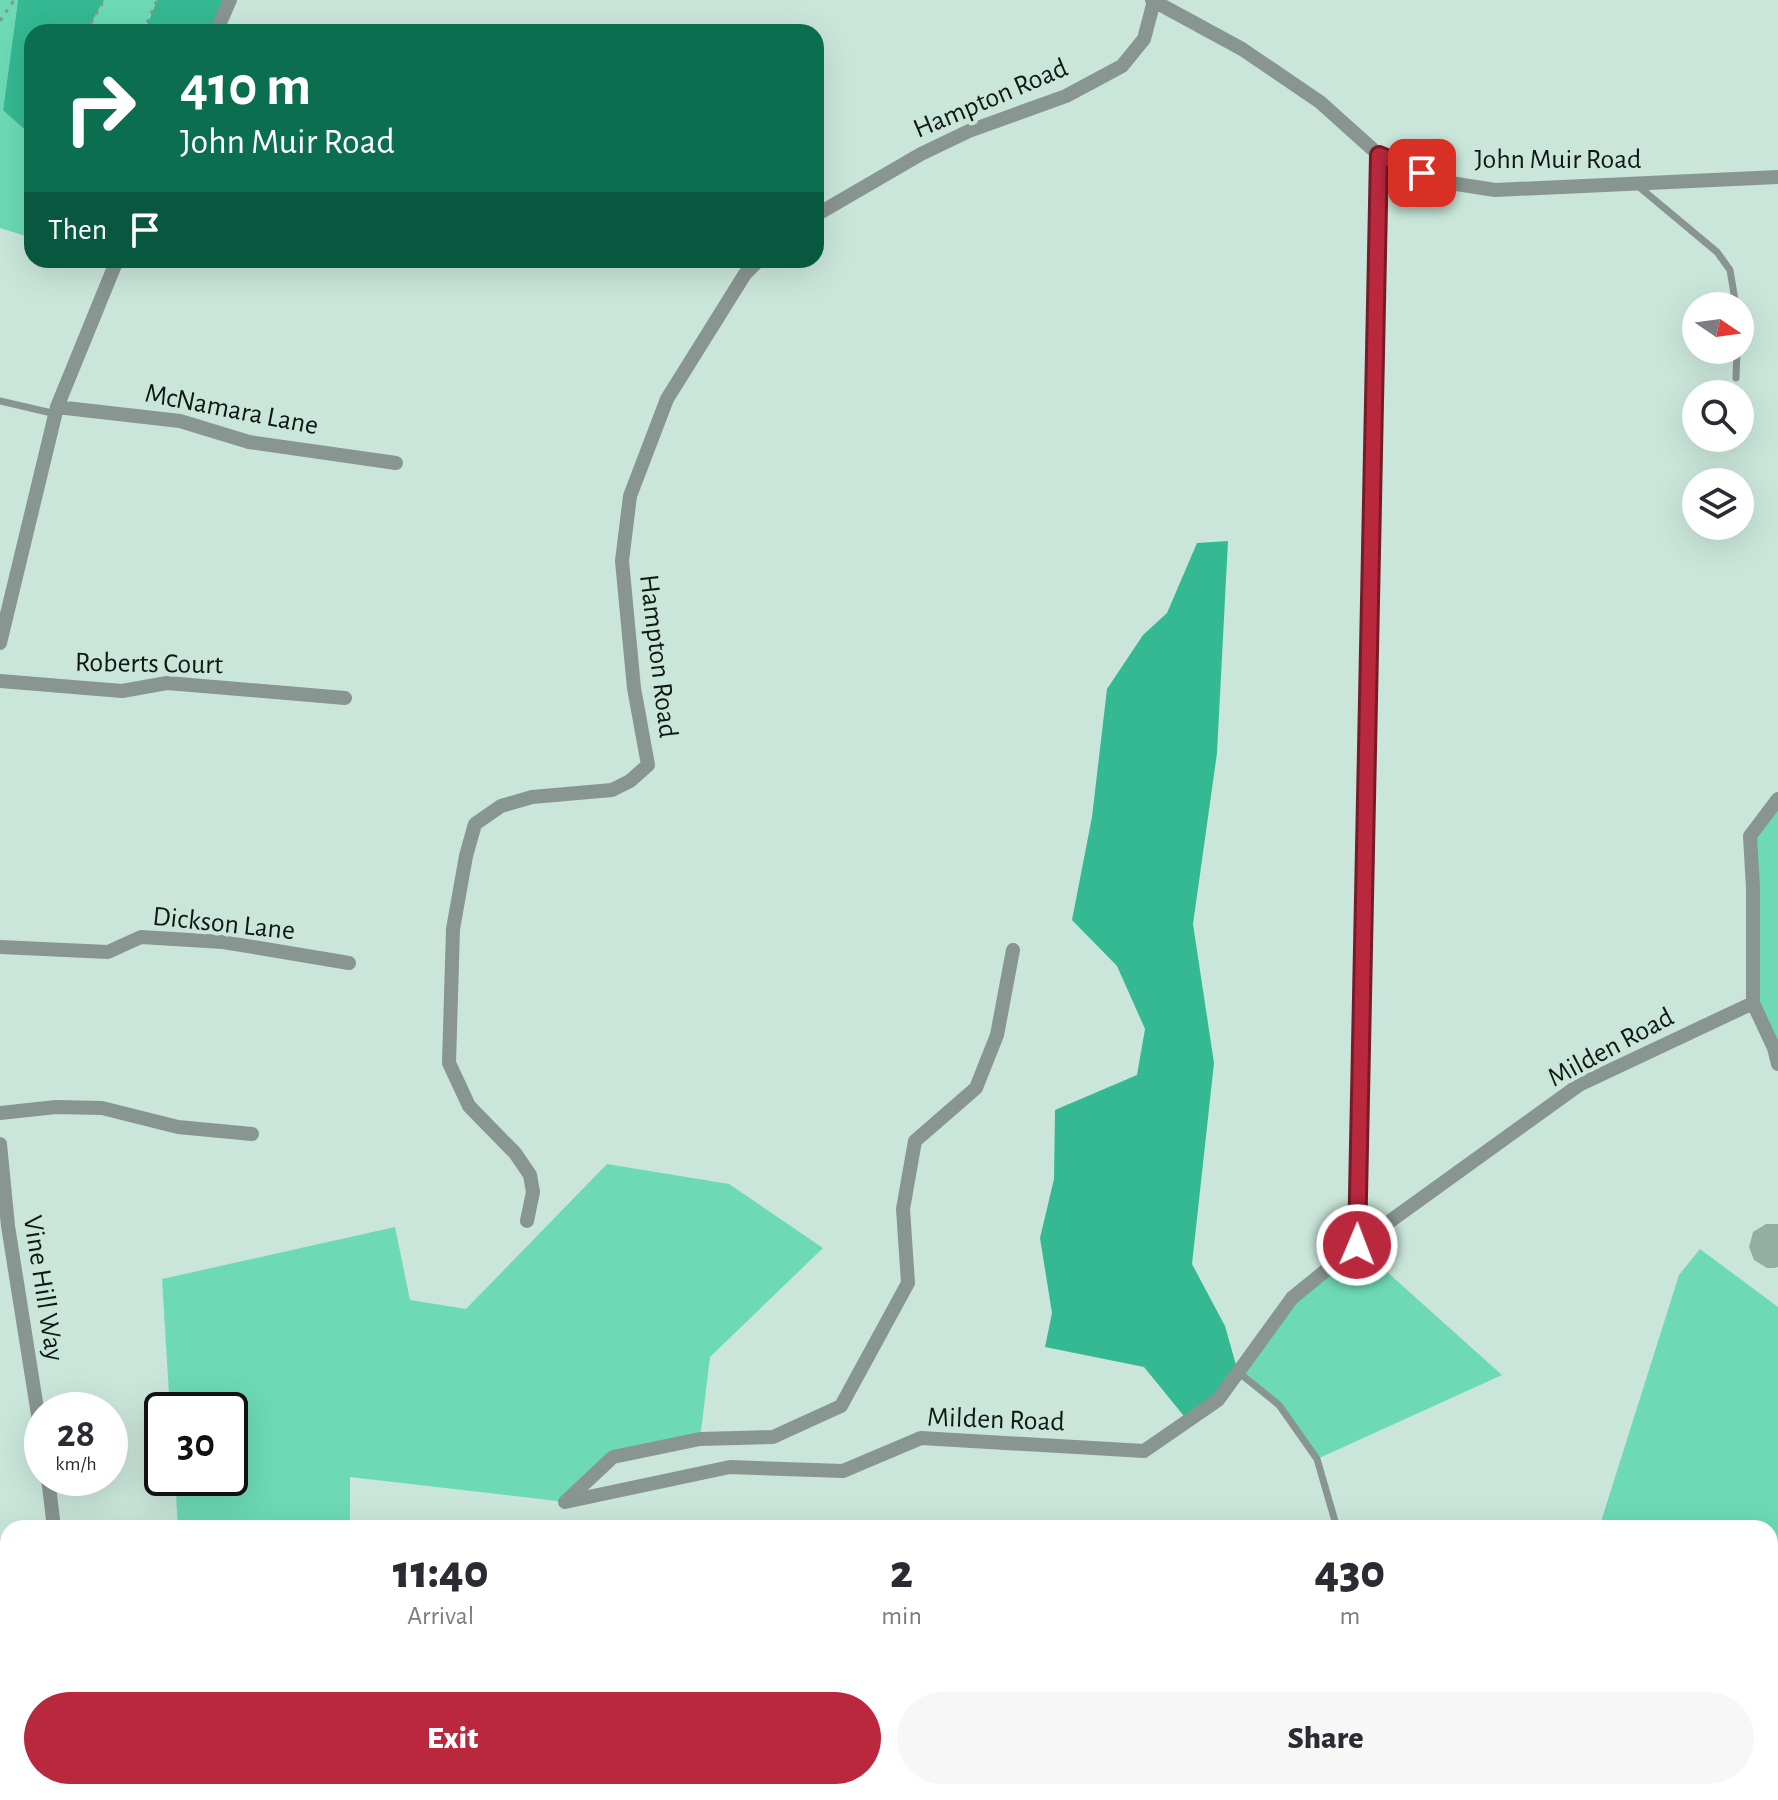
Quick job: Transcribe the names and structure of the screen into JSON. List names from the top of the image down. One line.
{"streets":{"street":["Hampton Road","John Muir Road","McNamara Lane","Roberts Court","Dickson Lane","Milden Road","Vine Hill Way"]},"crossings":[["Hampton Road","John Muir Road"]],"north":"right","page":{"turn":["410 m","John Muir Road"],"then":"Then","speed":"28 km/h","limit":"30","eta":["11:40","Arrival","2","min","430","m"],"buttons":["Exit","Share"]}}
